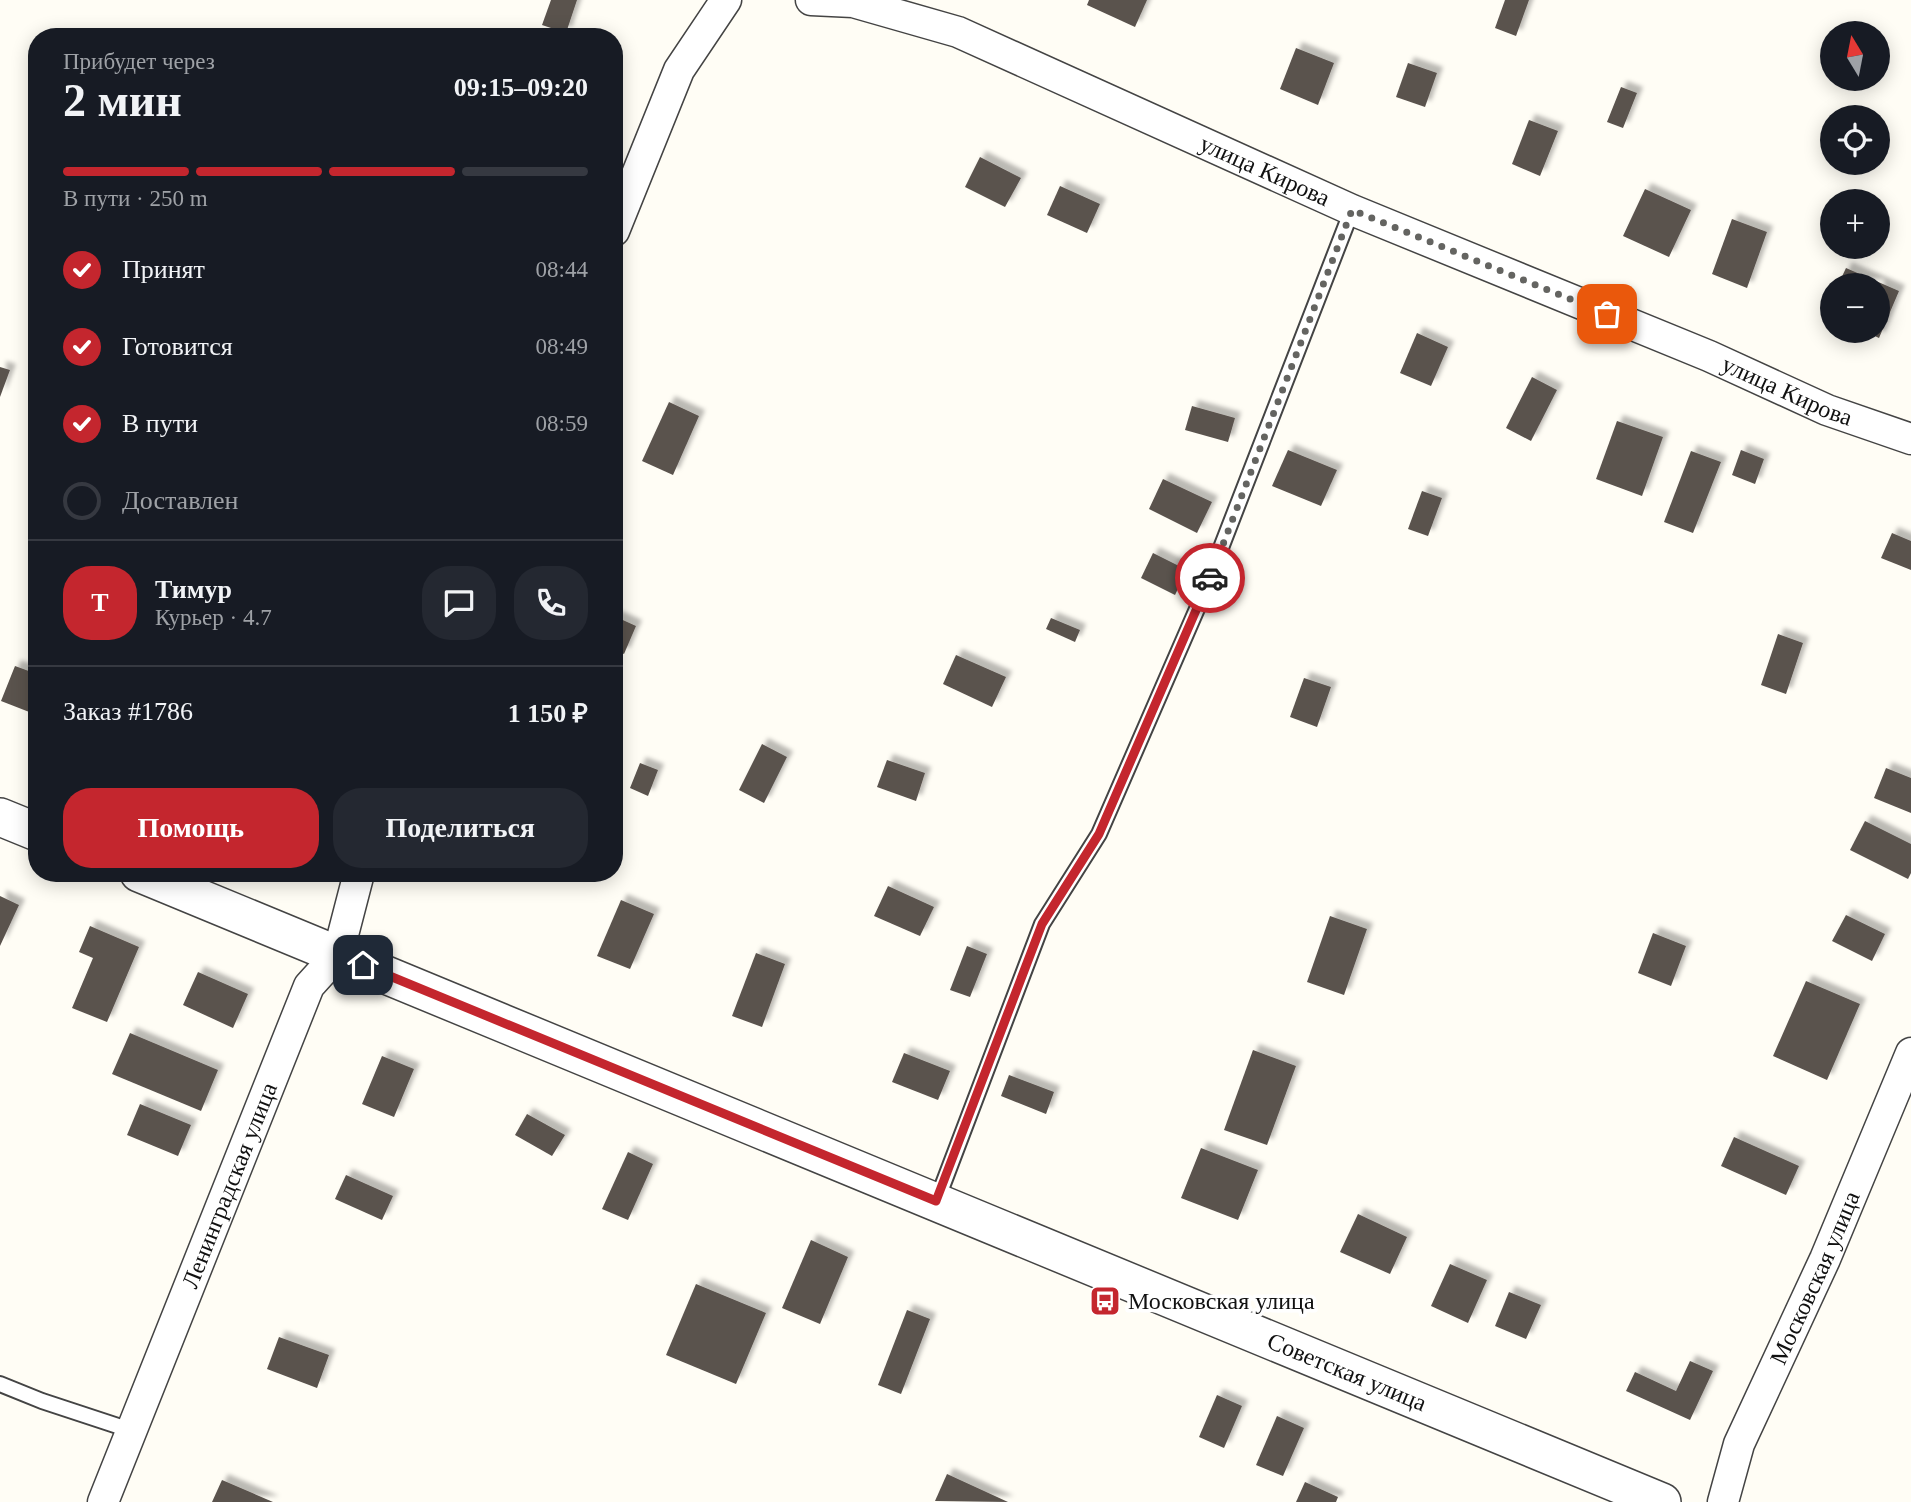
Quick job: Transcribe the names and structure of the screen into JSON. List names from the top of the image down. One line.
{"streets":{"street":["улица Кирова","Ленинградская улица","Московская улица","Советская улица"]},"crossings":[["Ленинградская улица","Советская улица"]],"places":{"bus stop":["Московская улица"]},"north":"top","page":{"map_buttons":["+","−"],"heading":["2 мин","Прибудет через","09:15–09:20"],"panel":["Тимур","Курьер · 4.7","Заказ #1786","1 150 ₽"],"bar":"В пути · 250 m","list":[["Принят","08:44"],["Готовится","08:49"],["В пути","08:59"],"Доставлен"],"round":"Т","buttons":["Помощь","Поделиться"]}}
